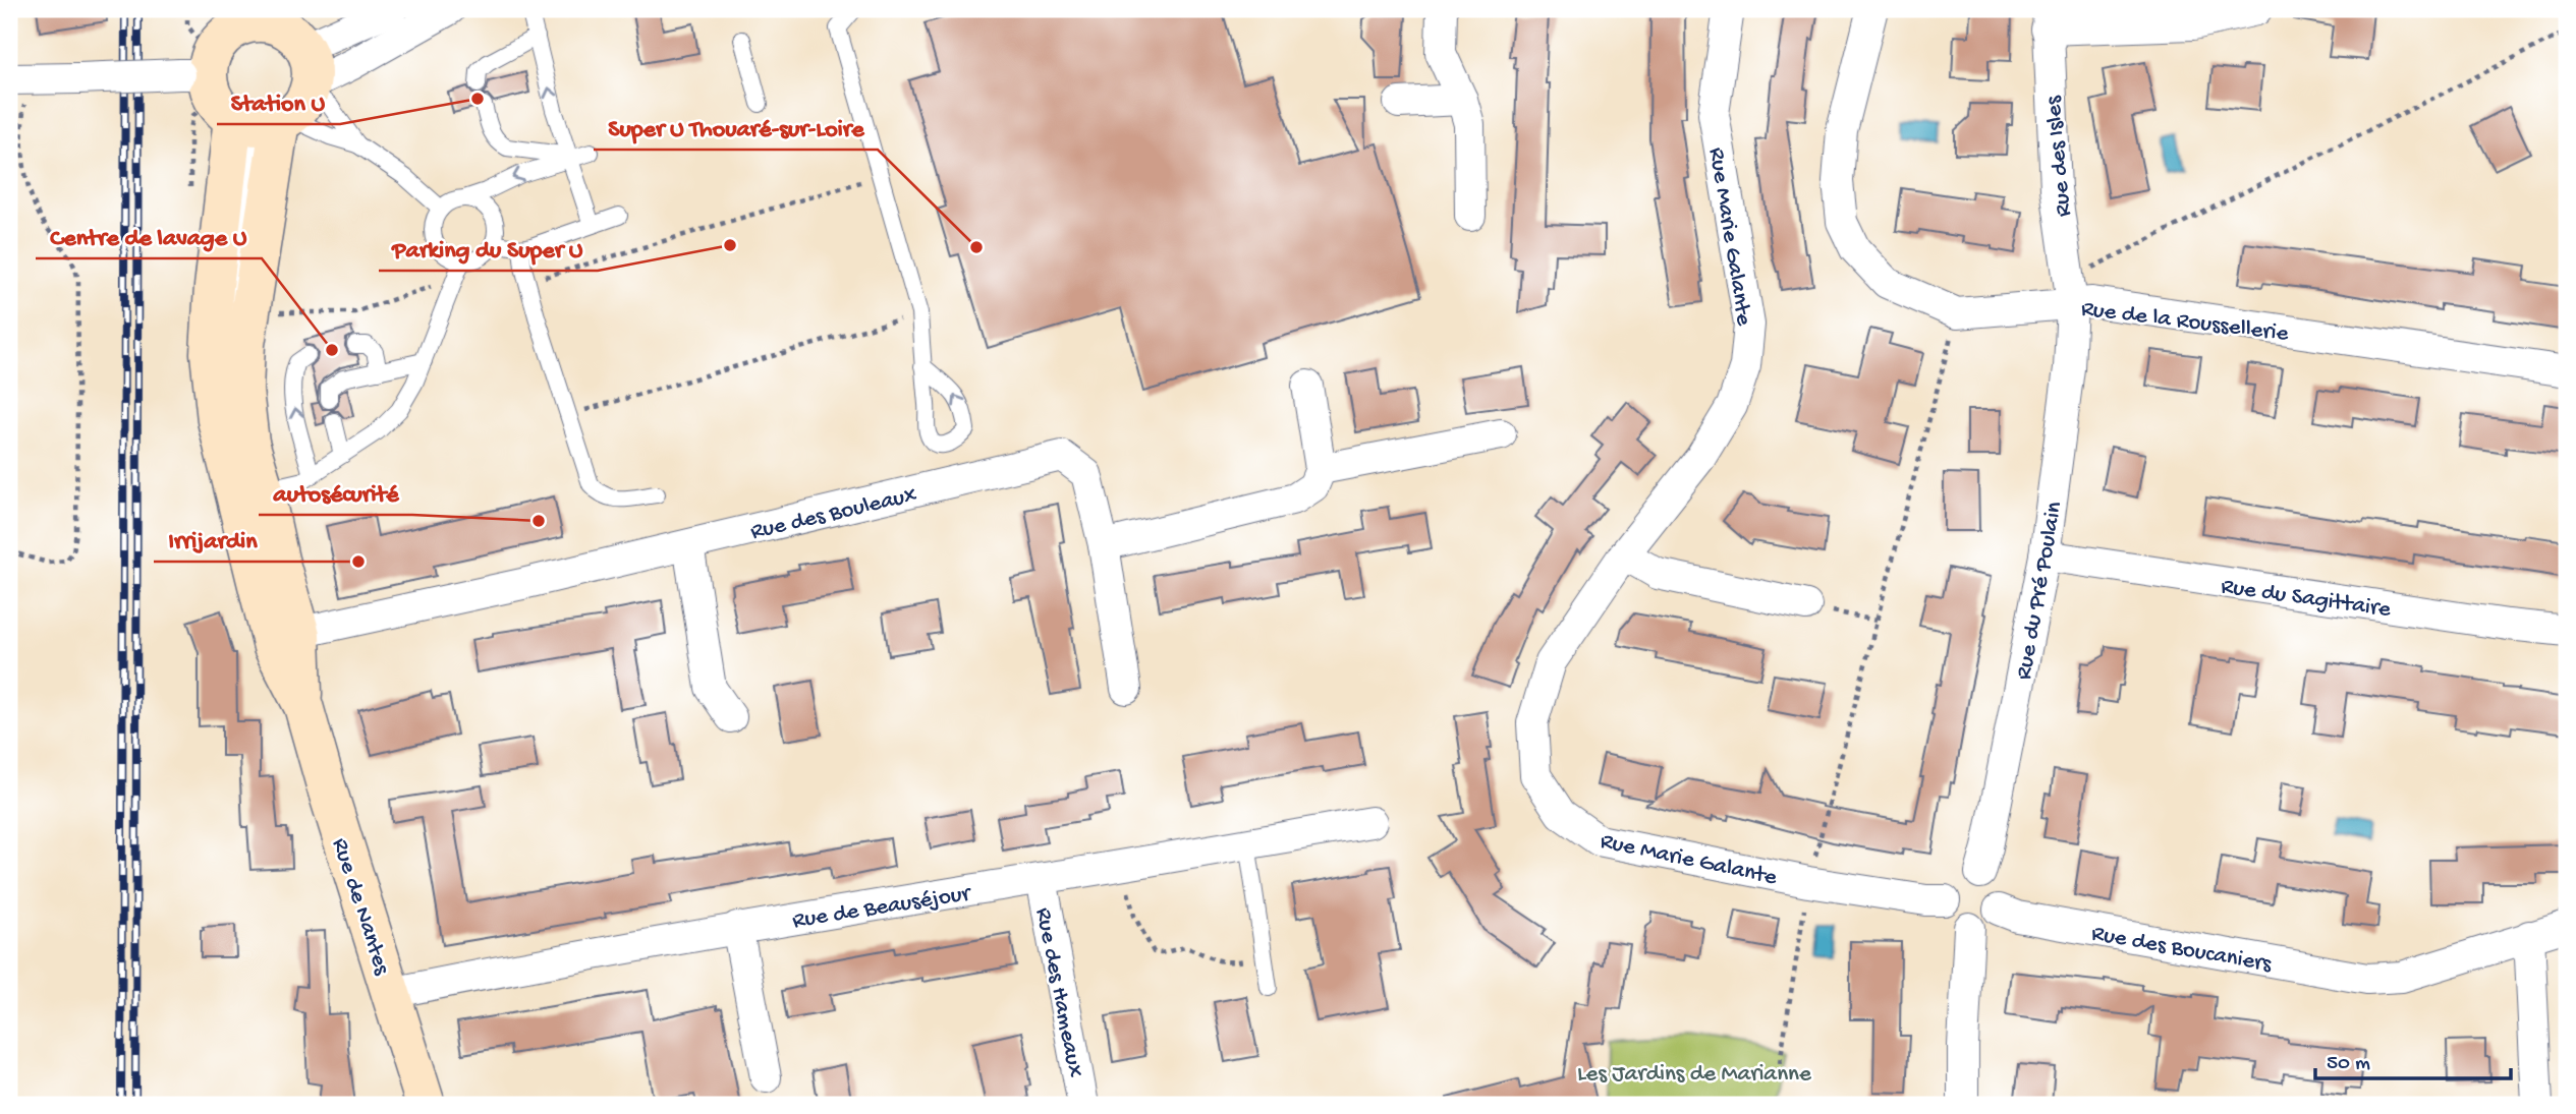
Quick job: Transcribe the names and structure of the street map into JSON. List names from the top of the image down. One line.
{"streets":{"street":["Rue des Isles","Rue Marie Galante","Rue de la Roussellerie","Rue des Bouleaux","Rue du Pré Poulain","Rue du Sagittaire","Rue de Beauséjour","Rue de Nantes","Rue des Boucaniers","Rue des Hameaux"]},"crossings":[["Rue des Isles","Rue de la Roussellerie"],["Rue des Isles","Rue du Pré Poulain"],["Rue Marie Galante","Rue du Pré Poulain"],["Rue Marie Galante","Rue des Boucaniers"],["Rue de la Roussellerie","Rue du Pré Poulain"],["Rue des Bouleaux","Rue de Nantes"],["Rue du Pré Poulain","Rue du Sagittaire"],["Rue du Pré Poulain","Rue des Boucaniers"],["Rue de Beauséjour","Rue de Nantes"],["Rue de Beauséjour","Rue des Hameaux"]],"parks":["Les Jardins de Marianne"],"places":["Station U","Parking du Super U","Super U Thouaré-sur-Loire","Centre de lavage U","autosécurité","Irrijardin"],"scale_bar":"50 m"}
